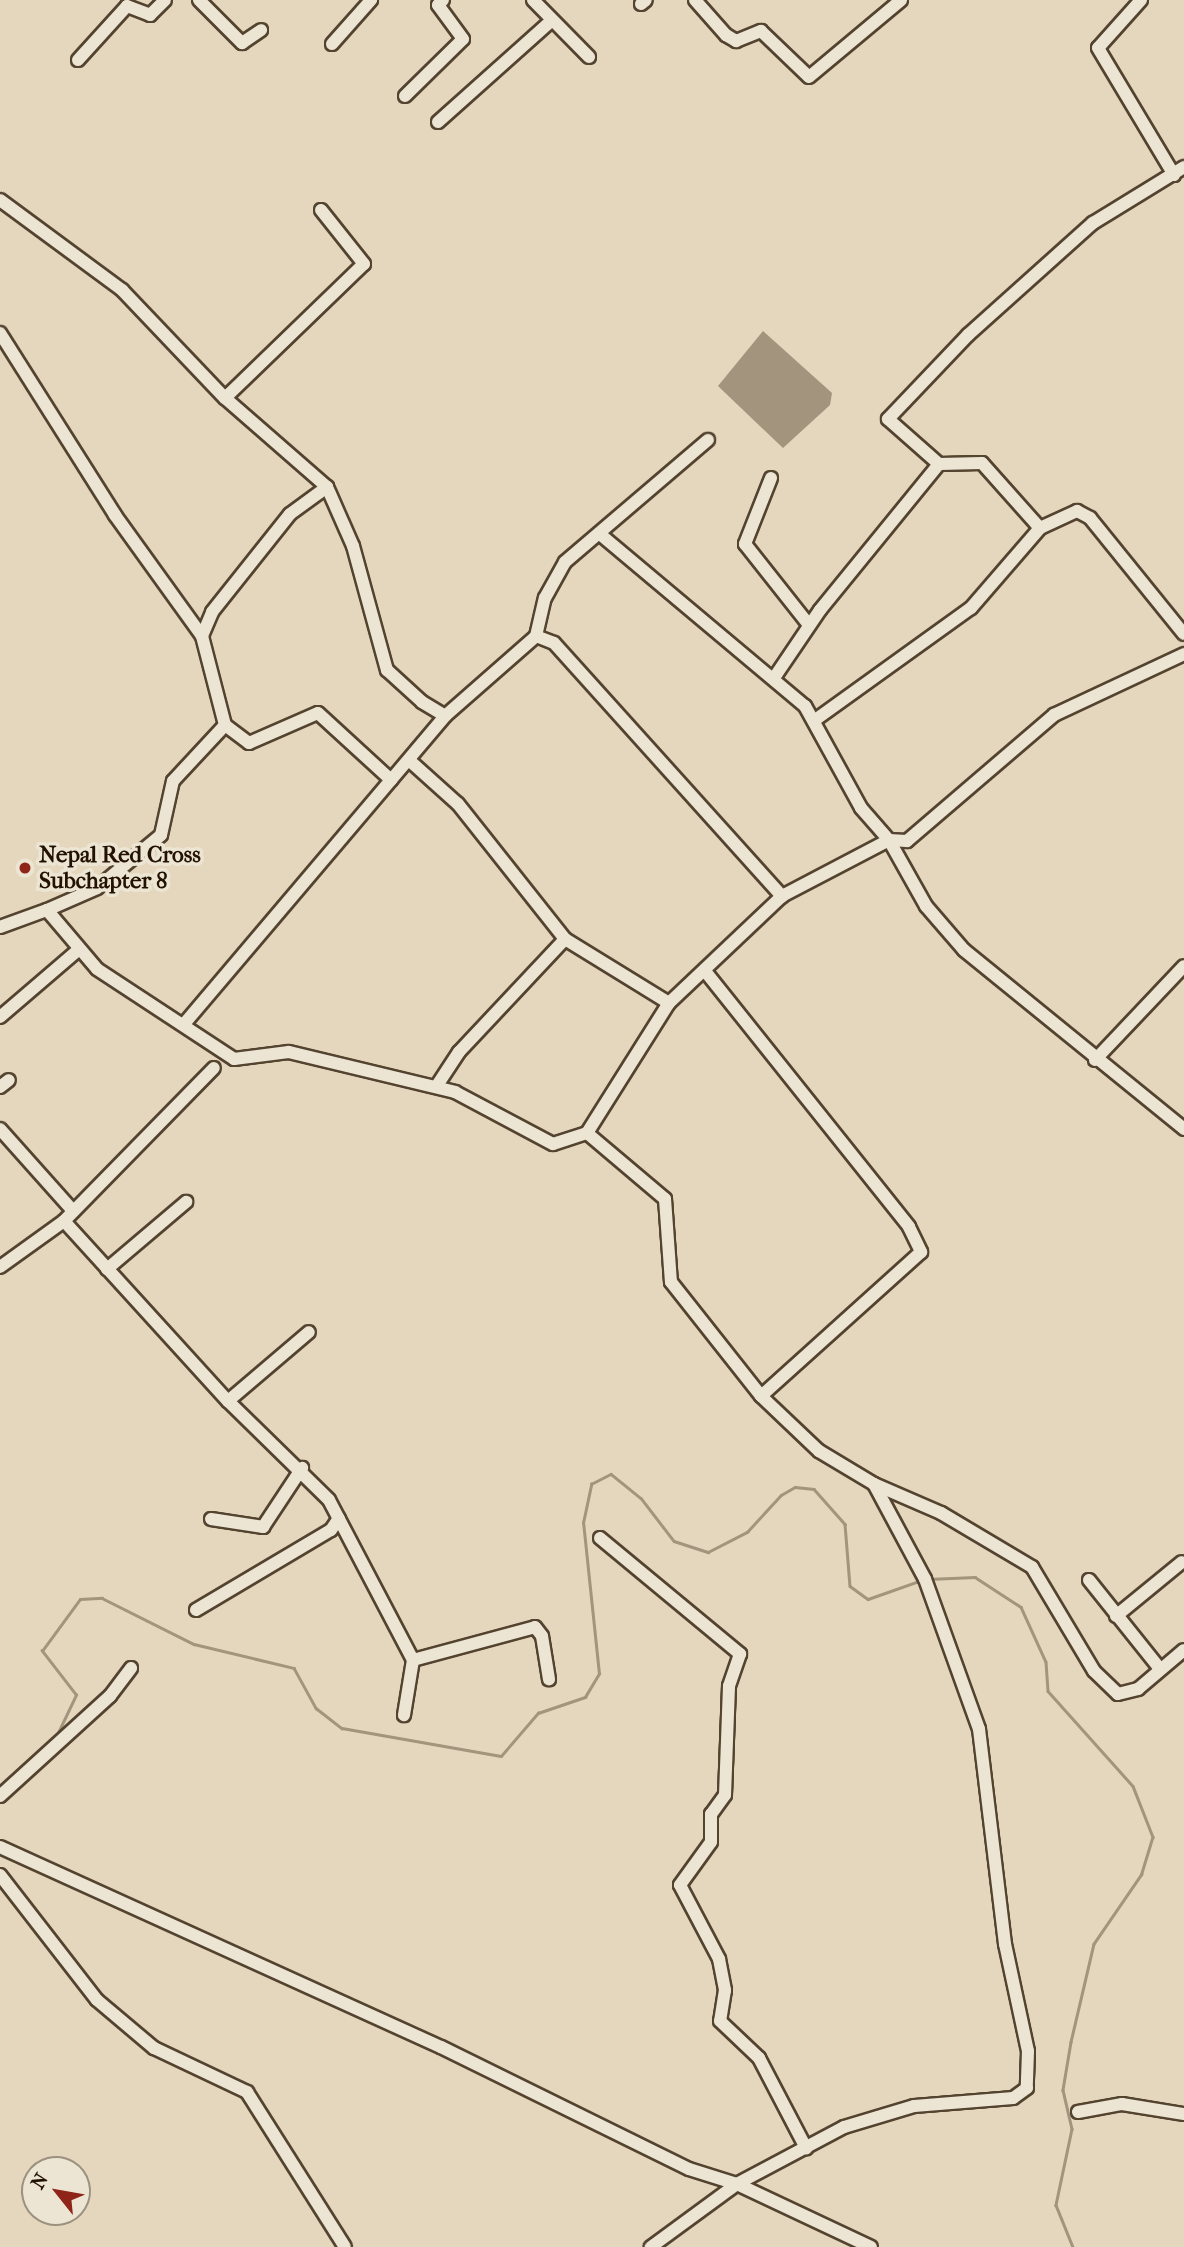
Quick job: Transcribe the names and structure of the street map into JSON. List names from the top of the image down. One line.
{"places":["Nepal Red Cross Subchapter 8"],"north":"top left"}
